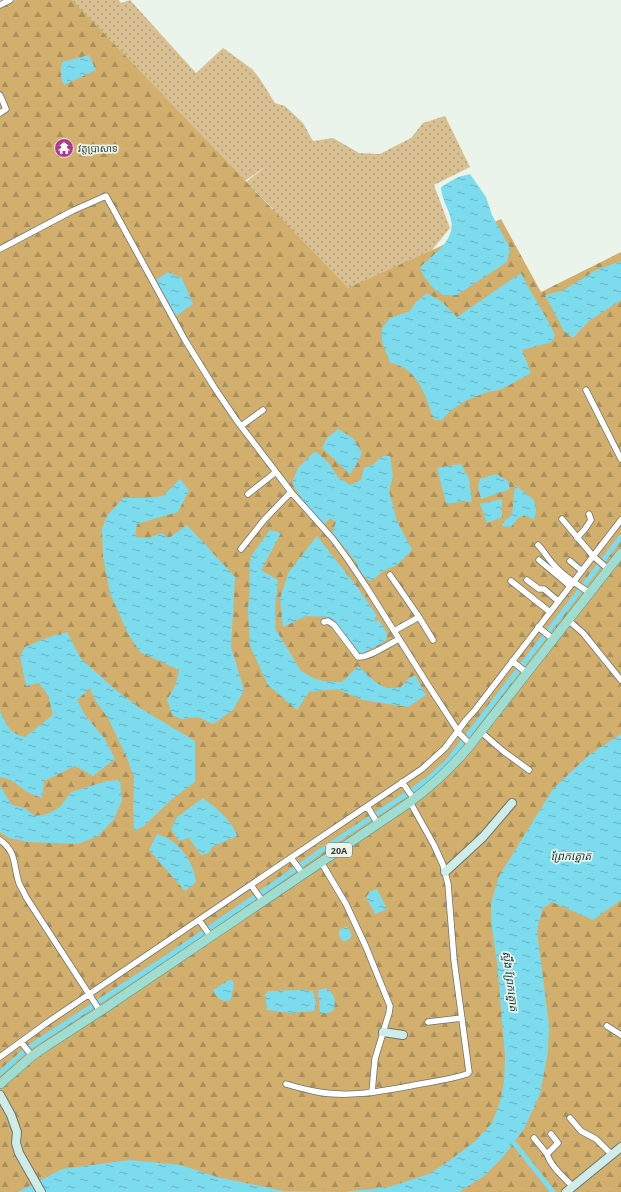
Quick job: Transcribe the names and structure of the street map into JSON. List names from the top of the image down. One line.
{"streets":{"main road":["20A"]},"water":["ព្រែកត្នោត","ស្ទឹង ព្រែកត្នោត"],"places":{"temple":["វត្តប្រាសាទ"]}}
